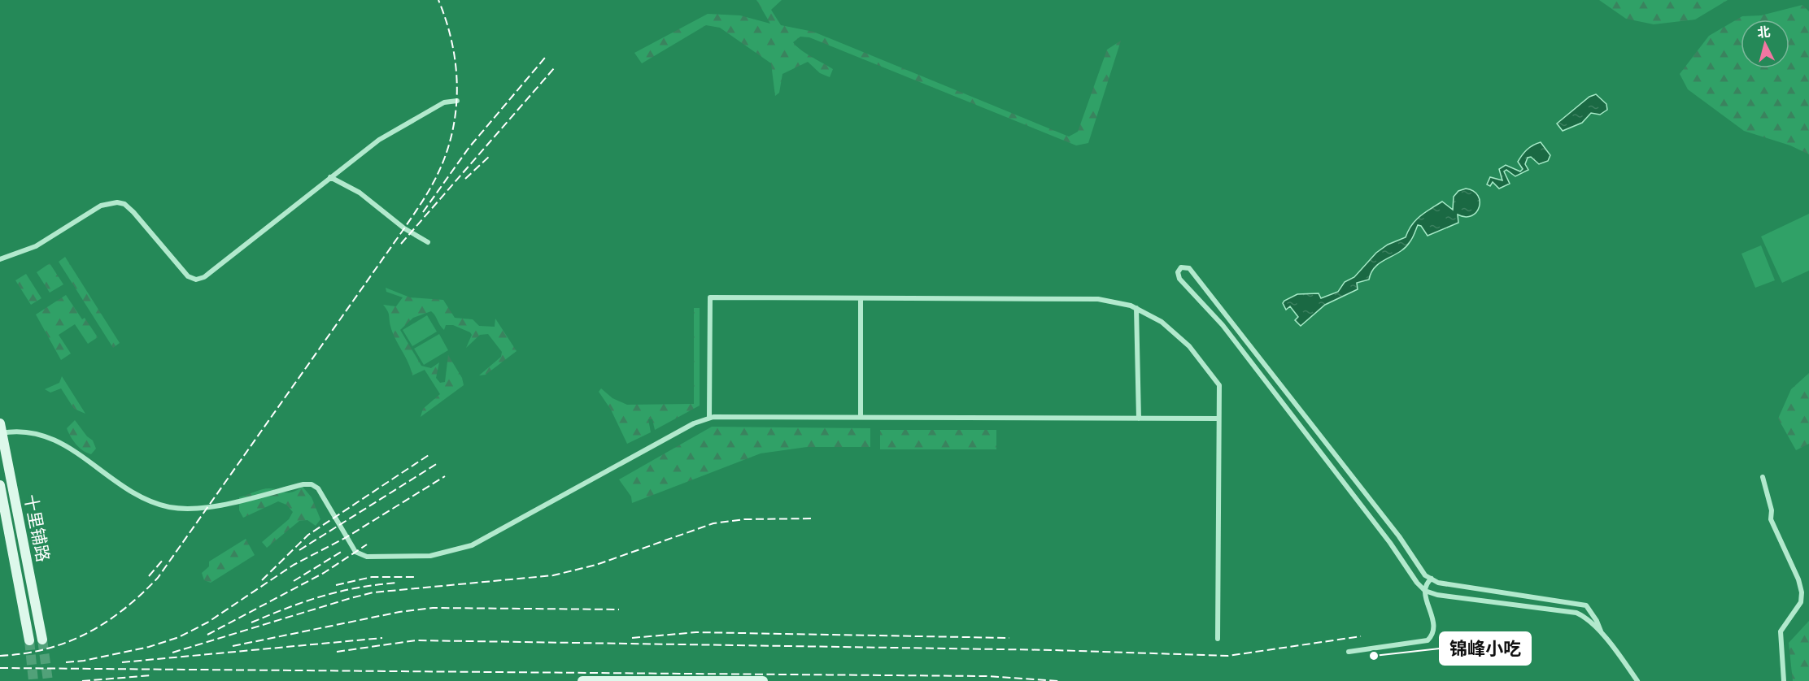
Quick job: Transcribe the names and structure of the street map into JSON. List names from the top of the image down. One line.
{"streets":{"main road":["十里铺路"]},"places":["锦峰小吃"],"north":"top"}
